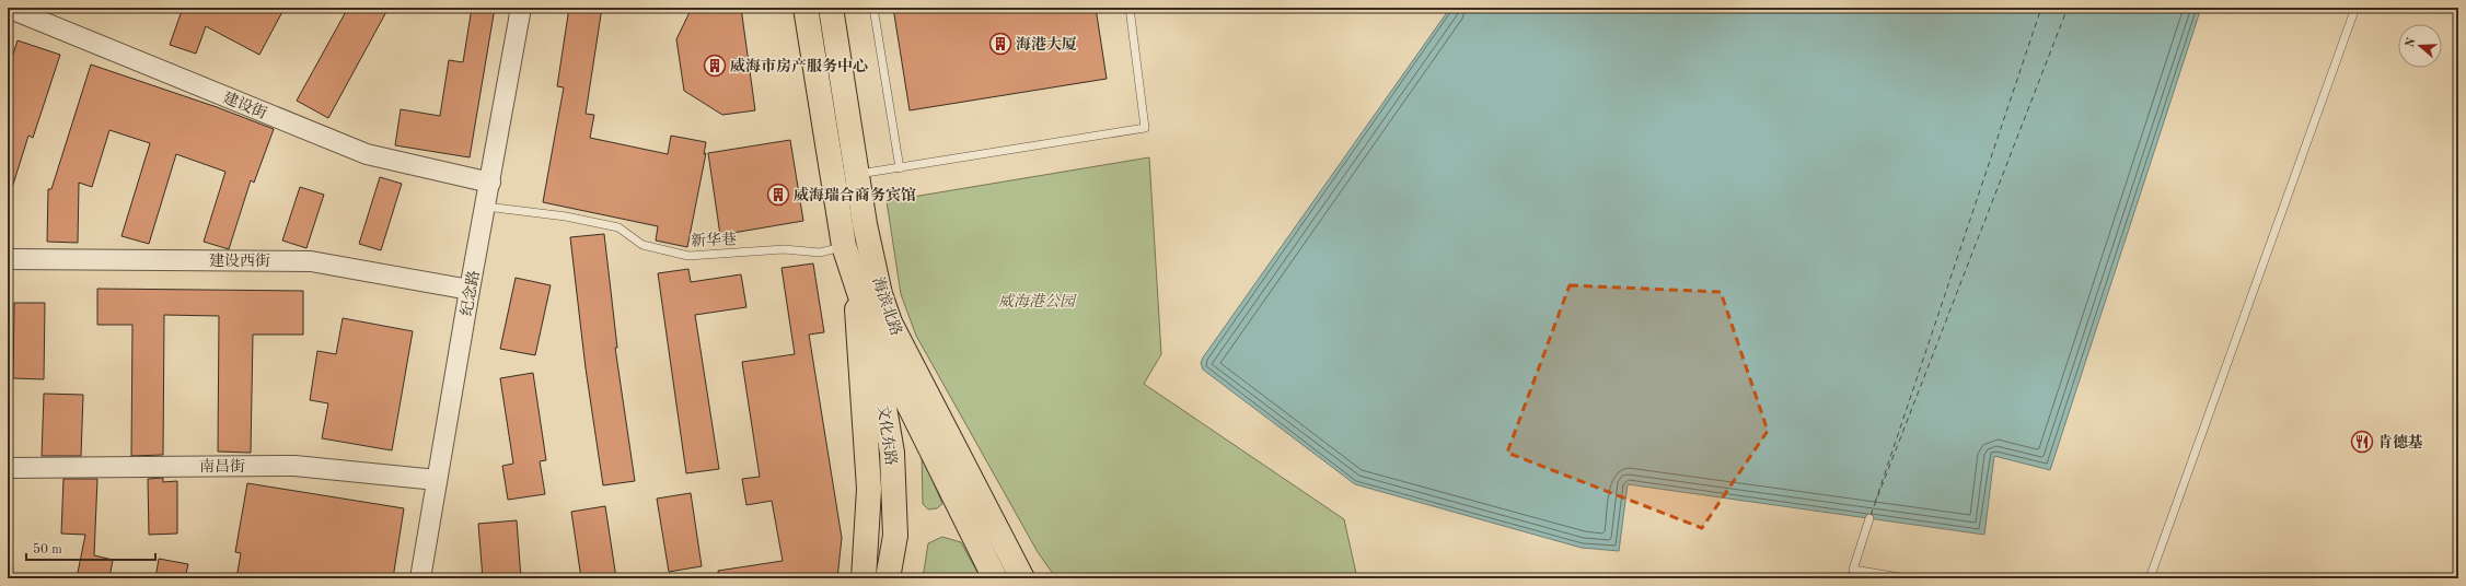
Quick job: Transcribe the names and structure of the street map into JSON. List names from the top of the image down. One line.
{"streets":{"main road":["海滨北路","文化东路"],"street":["建设街","建设西街","纪念路","南昌街"],"lane":["新华巷"]},"crossings":[["建设街","纪念路"],["新华巷","纪念路"],["新华巷","海滨北路"],["建设西街","纪念路"],["纪念路","南昌街"],["海滨北路","文化东路"]],"parks":["威海港公园"],"places":{"building":["海港大厦","威海市房产服务中心","威海瑞合商务宾馆"],"restaurant":["肯德基"]},"scale_bar":"50 m","north":"left"}
